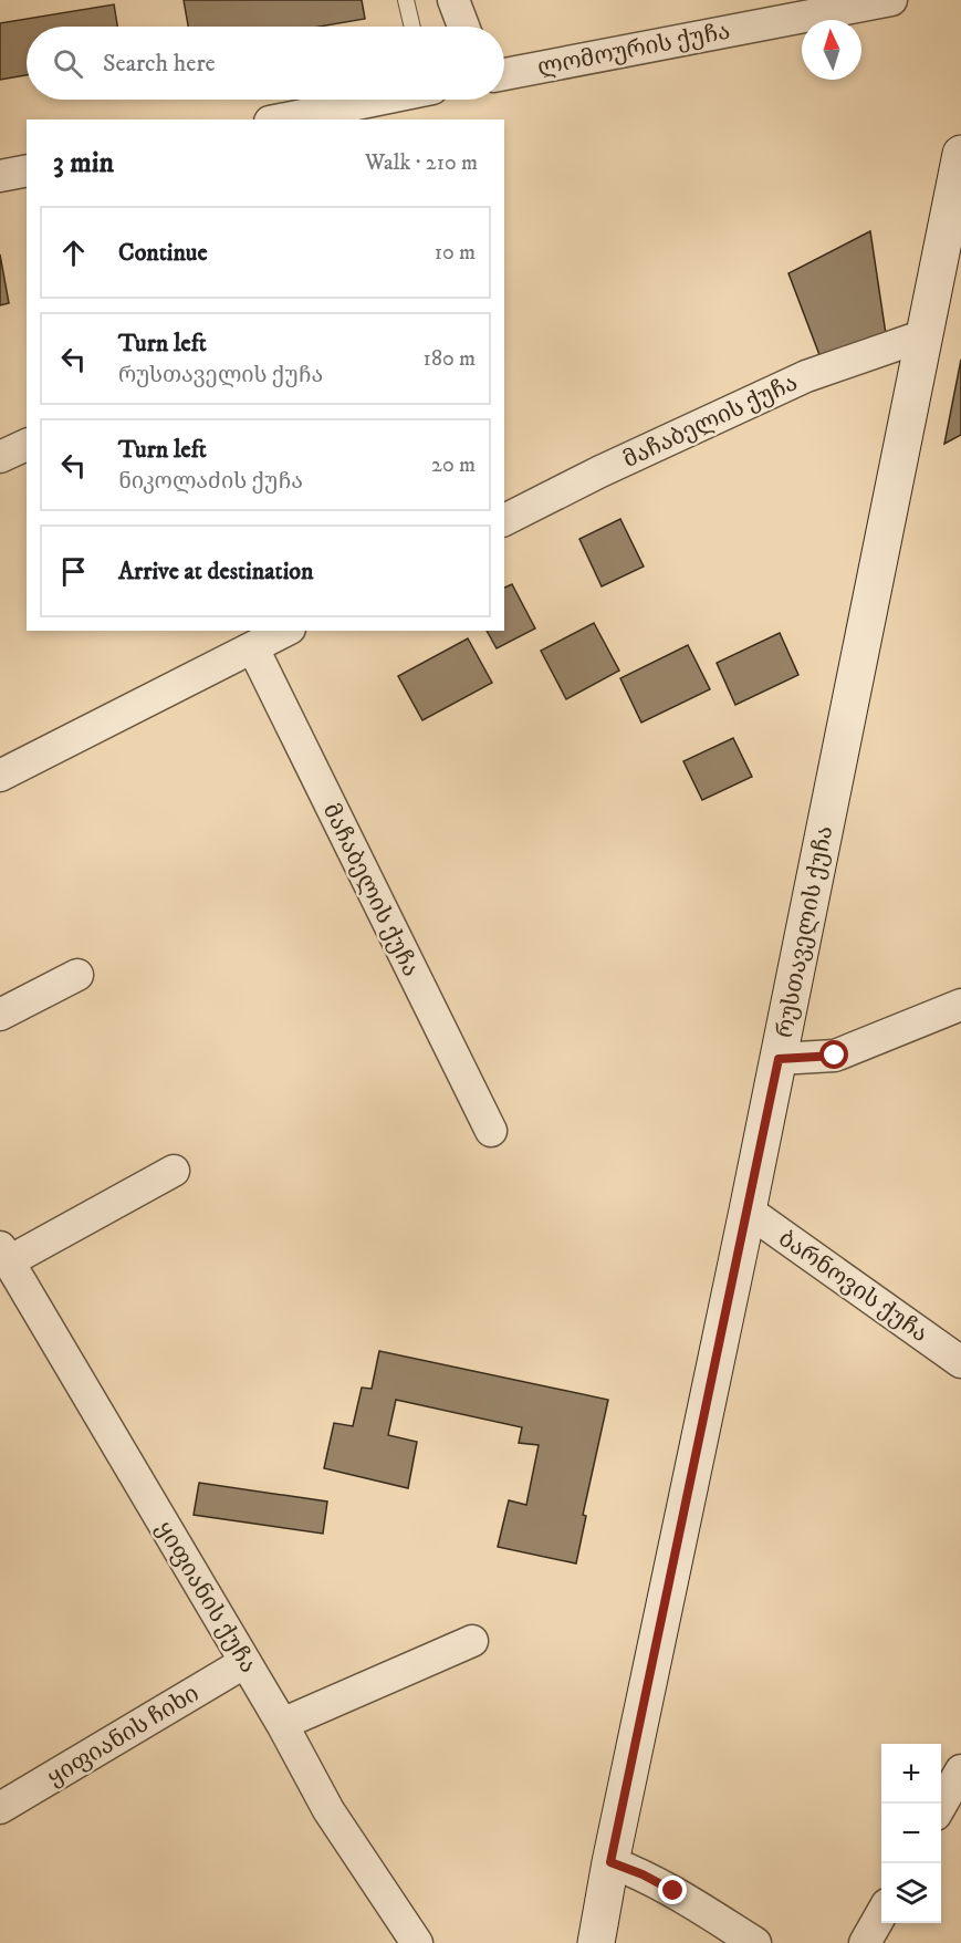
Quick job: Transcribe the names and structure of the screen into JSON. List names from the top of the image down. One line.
{"streets":{"main road":["რუსთაველის ქუჩა"],"street":["ლომოურის ქუჩა","მაჩაბელის ქუჩა","ბარნოვის ქუჩა","ყიფიანის ქუჩა","ყიფიანის ჩიხი"]},"crossings":[["მაჩაბელის ქუჩა","რუსთაველის ქუჩა"],["რუსთაველის ქუჩა","ბარნოვის ქუჩა"],["ყიფიანის ქუჩა","ყიფიანის ჩიხი"]],"north":"top","page":{"search":"Search here","heading":["3 min","Walk · 210 m"],"list":[["Continue","10 m"],["Turn left","რუსთაველის ქუჩა","180 m"],["Turn left","ნიკოლაძის ქუჩა","20 m"],"Arrive at destination"],"map_buttons":["+","−"]}}
